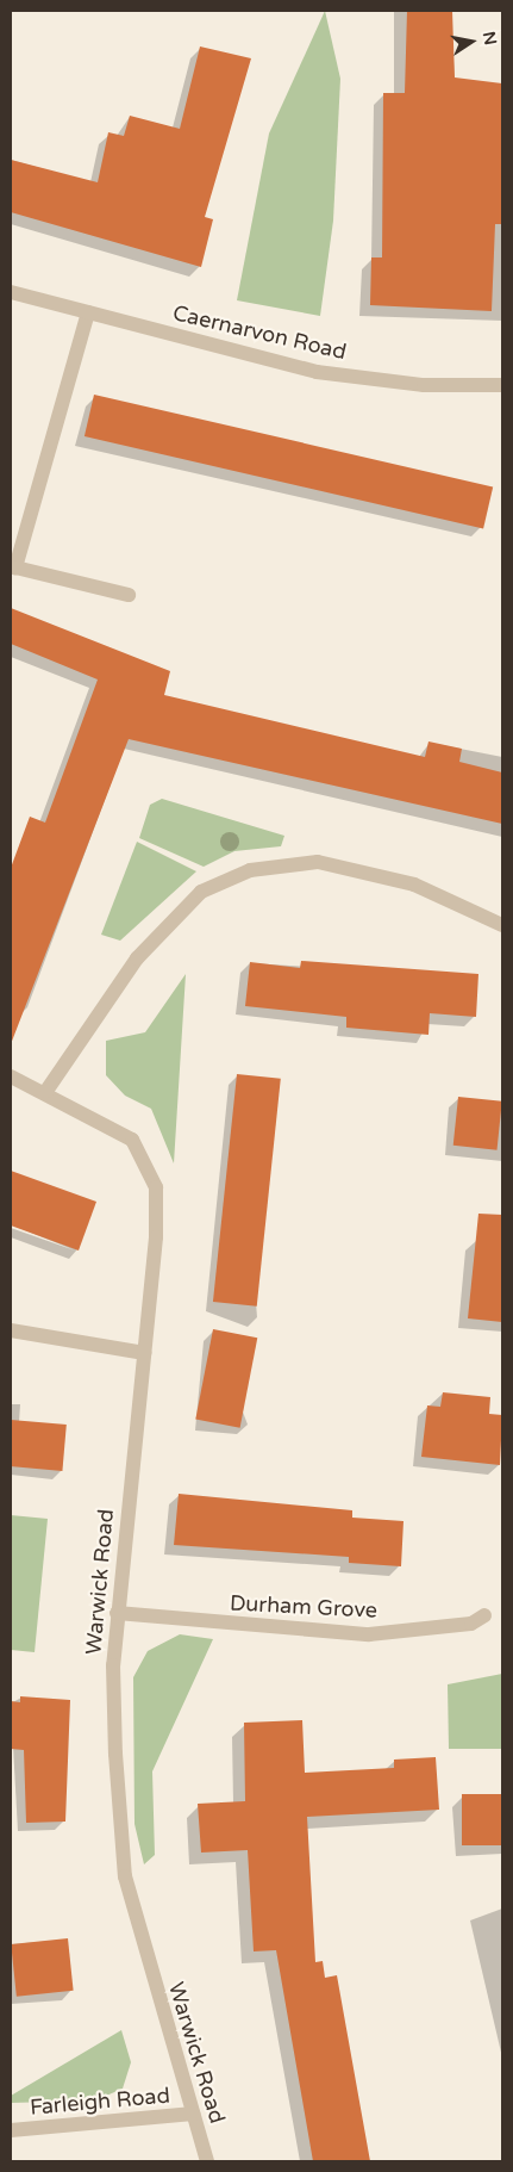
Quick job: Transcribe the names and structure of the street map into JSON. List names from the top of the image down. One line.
{"streets":{"street":["Caernarvon Road","Warwick Road","Durham Grove","Farleigh Road"]},"crossings":[["Warwick Road","Durham Grove"],["Warwick Road","Farleigh Road"]],"north":"right"}
